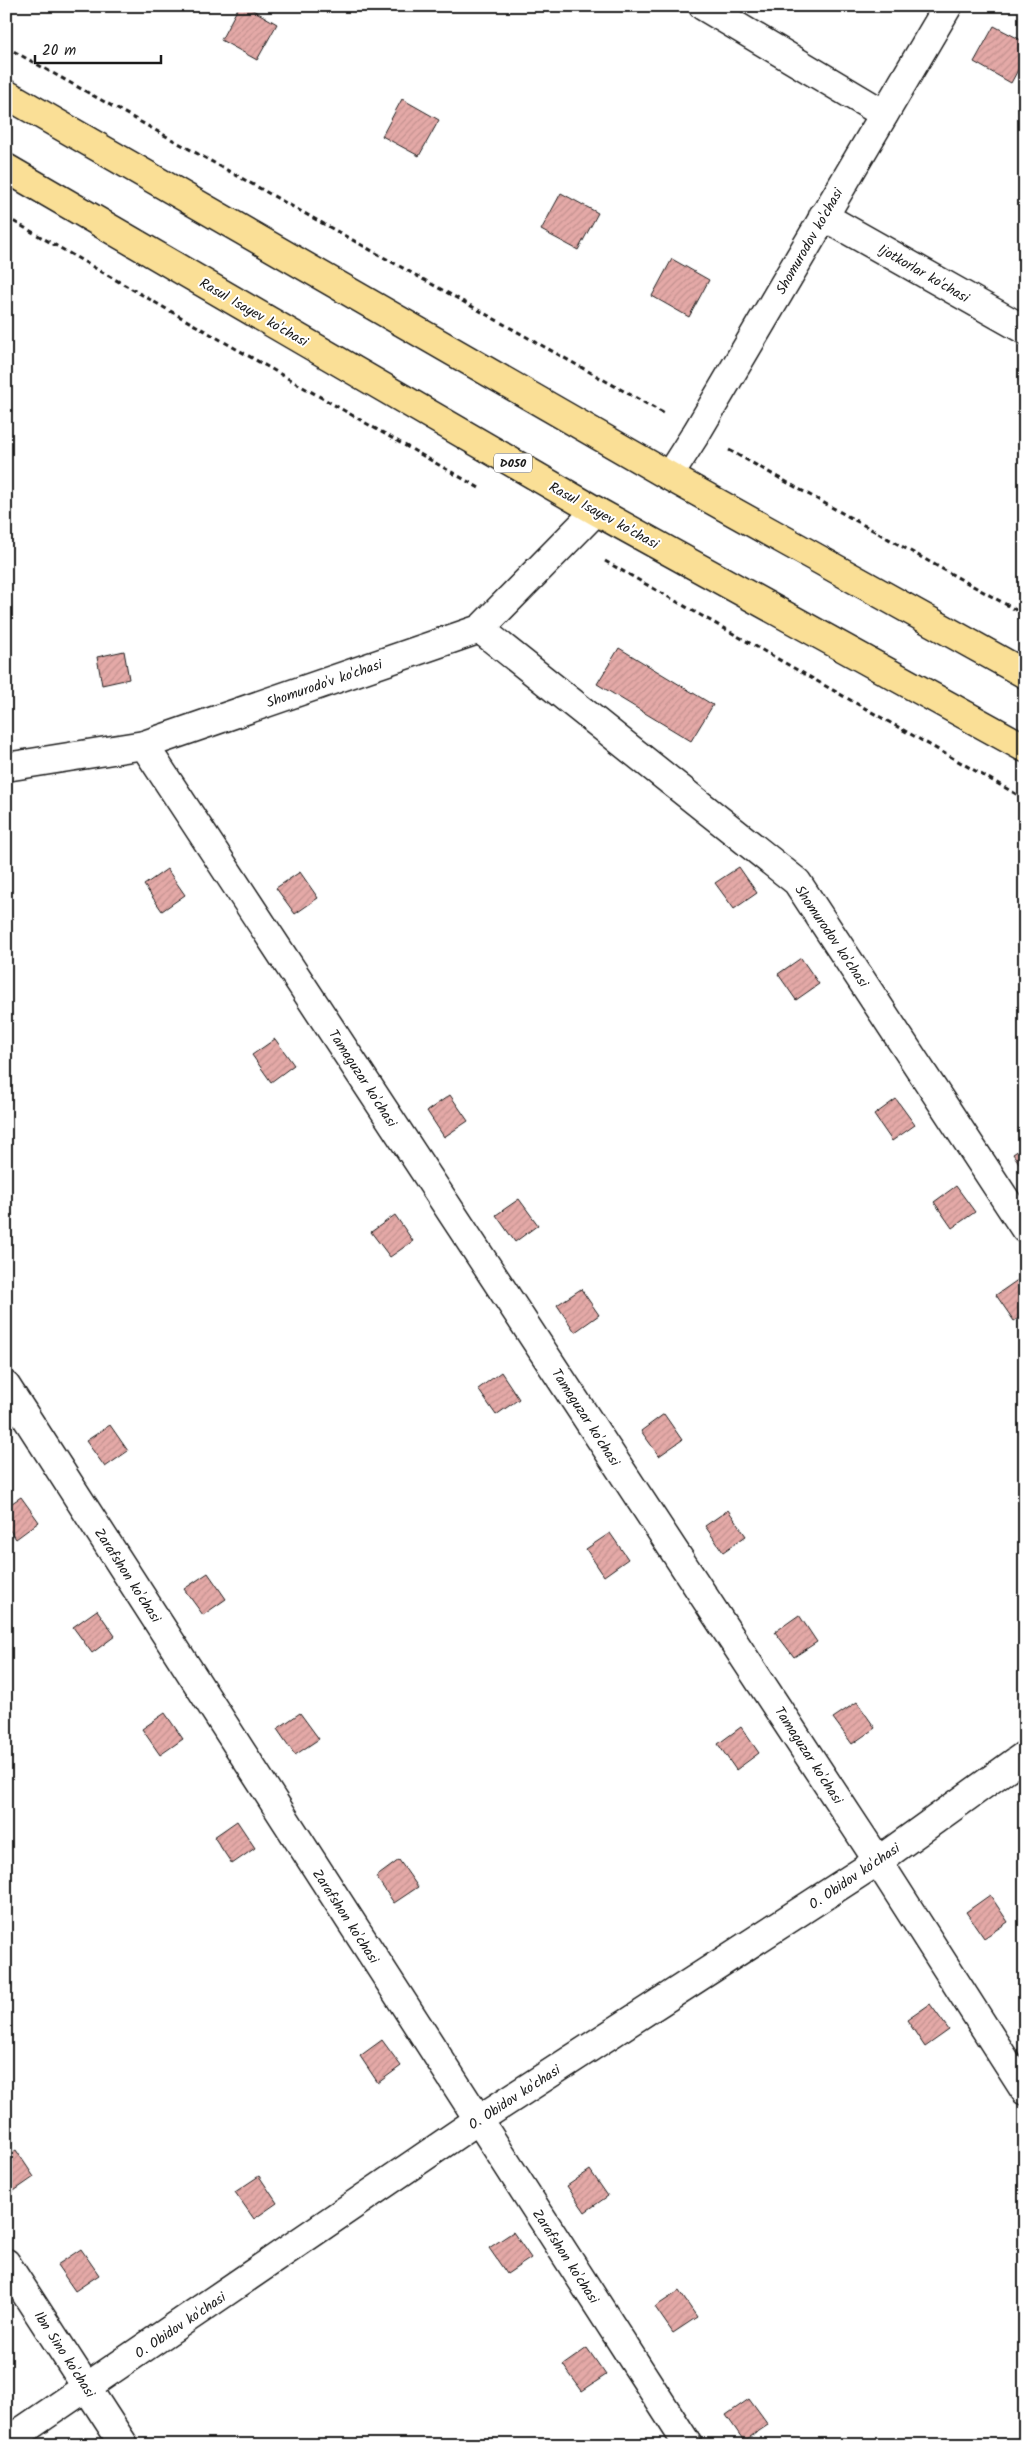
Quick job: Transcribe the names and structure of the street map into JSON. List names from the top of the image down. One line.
{"streets":{"main road":["Rasul Isayev ko'chasi","D050"],"street":["Shomurodov ko'chasi","Ijotkorlar ko'chasi","Shomurodo'v ko'chasi","Tamaguzar ko'chasi","Zarafshon ko'chasi","O. Obidov ko'chasi","Ibn Sino ko'chasi"]},"crossings":[["Shomurodov ko'chasi","Ijotkorlar ko'chasi"],["Shomurodov ko'chasi","Shomurodo'v ko'chasi"],["Rasul Isayev ko'chasi","Shomurodo'v ko'chasi"],["Shomurodo'v ko'chasi","Tamaguzar ko'chasi"],["Tamaguzar ko'chasi","O. Obidov ko'chasi"],["Zarafshon ko'chasi","O. Obidov ko'chasi"],["O. Obidov ko'chasi","Ibn Sino ko'chasi"]],"scale_bar":"20 m"}
